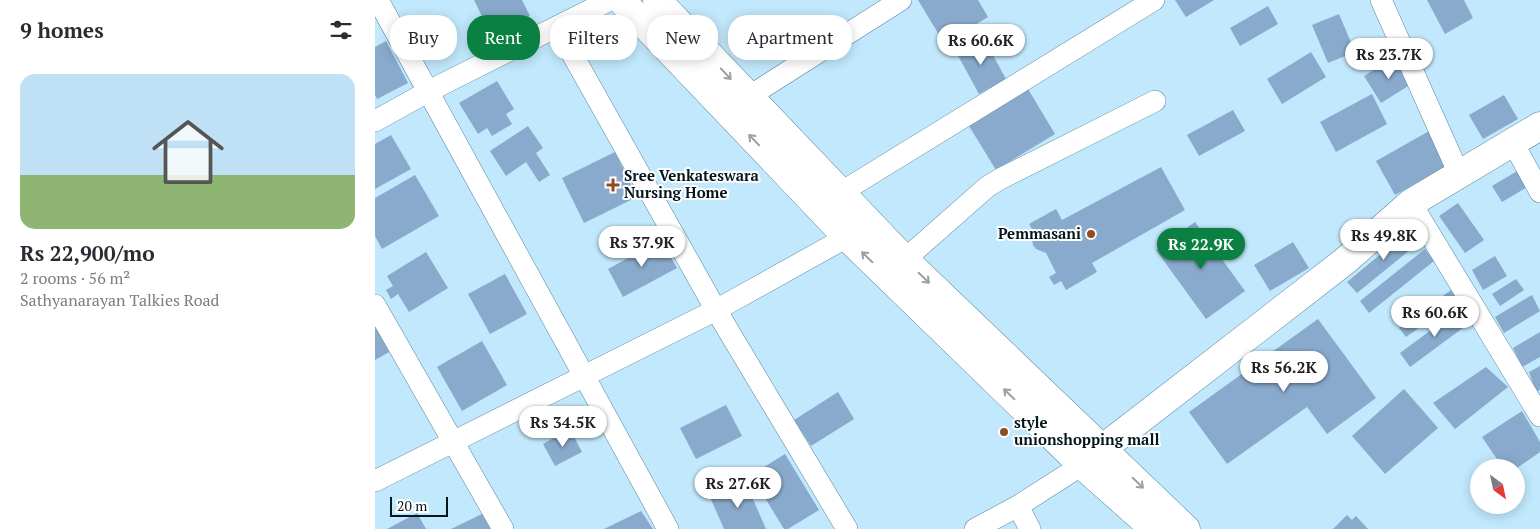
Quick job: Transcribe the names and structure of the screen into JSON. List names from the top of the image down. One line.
{"places":{"health":["Sree Venkateswara Nursing Home"],"other":["Pemmasani","style unionshopping mall"]},"scale_bar":"20 m","north":"bottom right","page":{"heading":"9 homes","chip":["Buy","Rent","Filters","New","Apartment"],"price":["Rs 60.6K","Rs 23.7K","Rs 49.8K","Rs 37.9K","Rs 22.9K","Rs 60.6K","Rs 56.2K","Rs 34.5K","Rs 27.6K"],"list":[{"name":"Rs 22,900/mo","note":"2 rooms · 56 m² · Sathyanarayan Talkies Road"}],"scale":"20 m"}}
